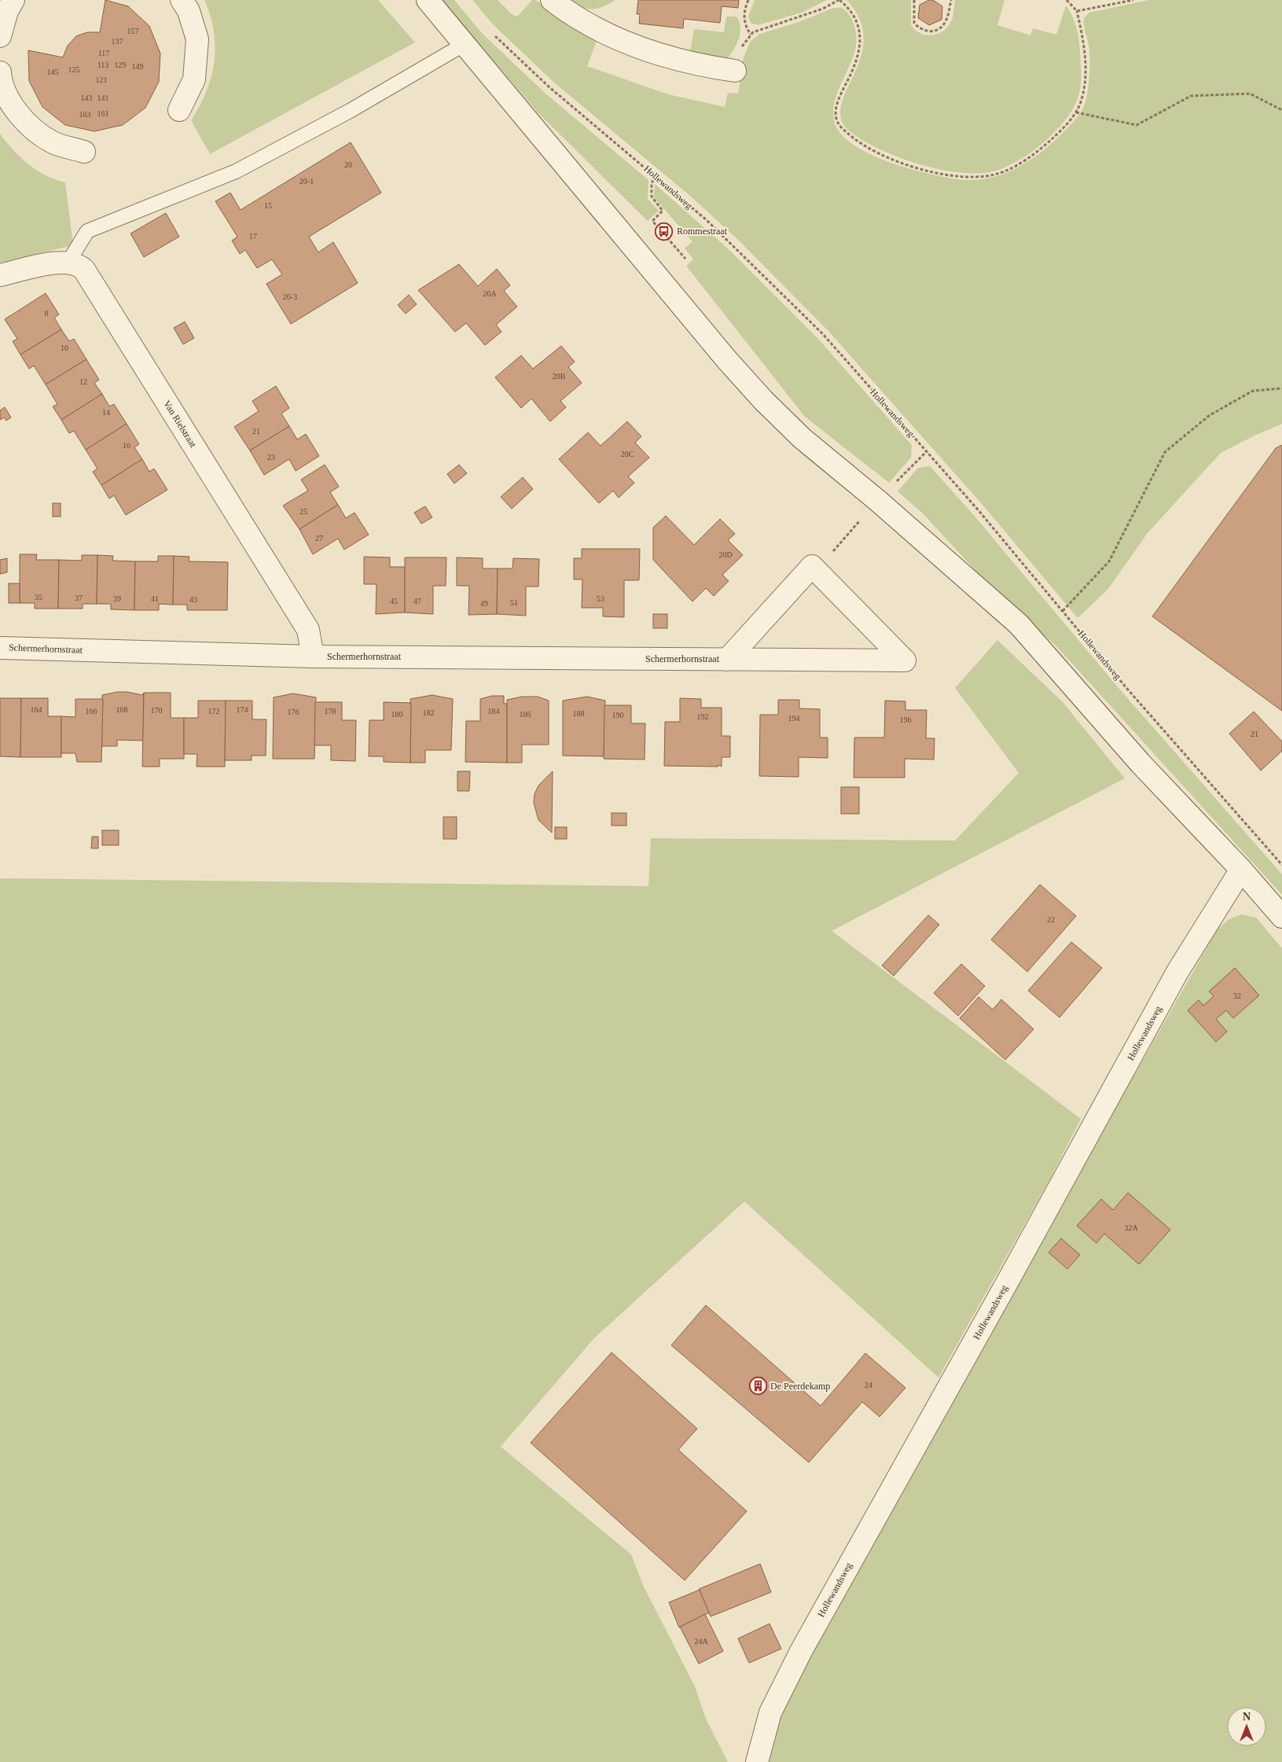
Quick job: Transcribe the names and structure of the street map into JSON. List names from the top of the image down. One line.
{"streets":{"street":["Hollewandsweg","Van Rielstraat","Schermerhornstraat"]},"crossings":[["Van Rielstraat","Schermerhornstraat"]],"places":{"bus stop":["Rommestraat"],"building":["De Peerdekamp"]},"house_numbers":["157","137","117","113","129","149","125","145","121","143","141","161","163","20","20-1","15","17","20A","20-3","8","10","20B","12","14","21","16","20C","23","25","27","20D","35","37","39","41","53","43","45","47","51","49","164","168","174","170","166","172","178","184","176","182","188","180","186","190","192","194","196","21","22","32","32A","24","24A"],"north":"top"}
